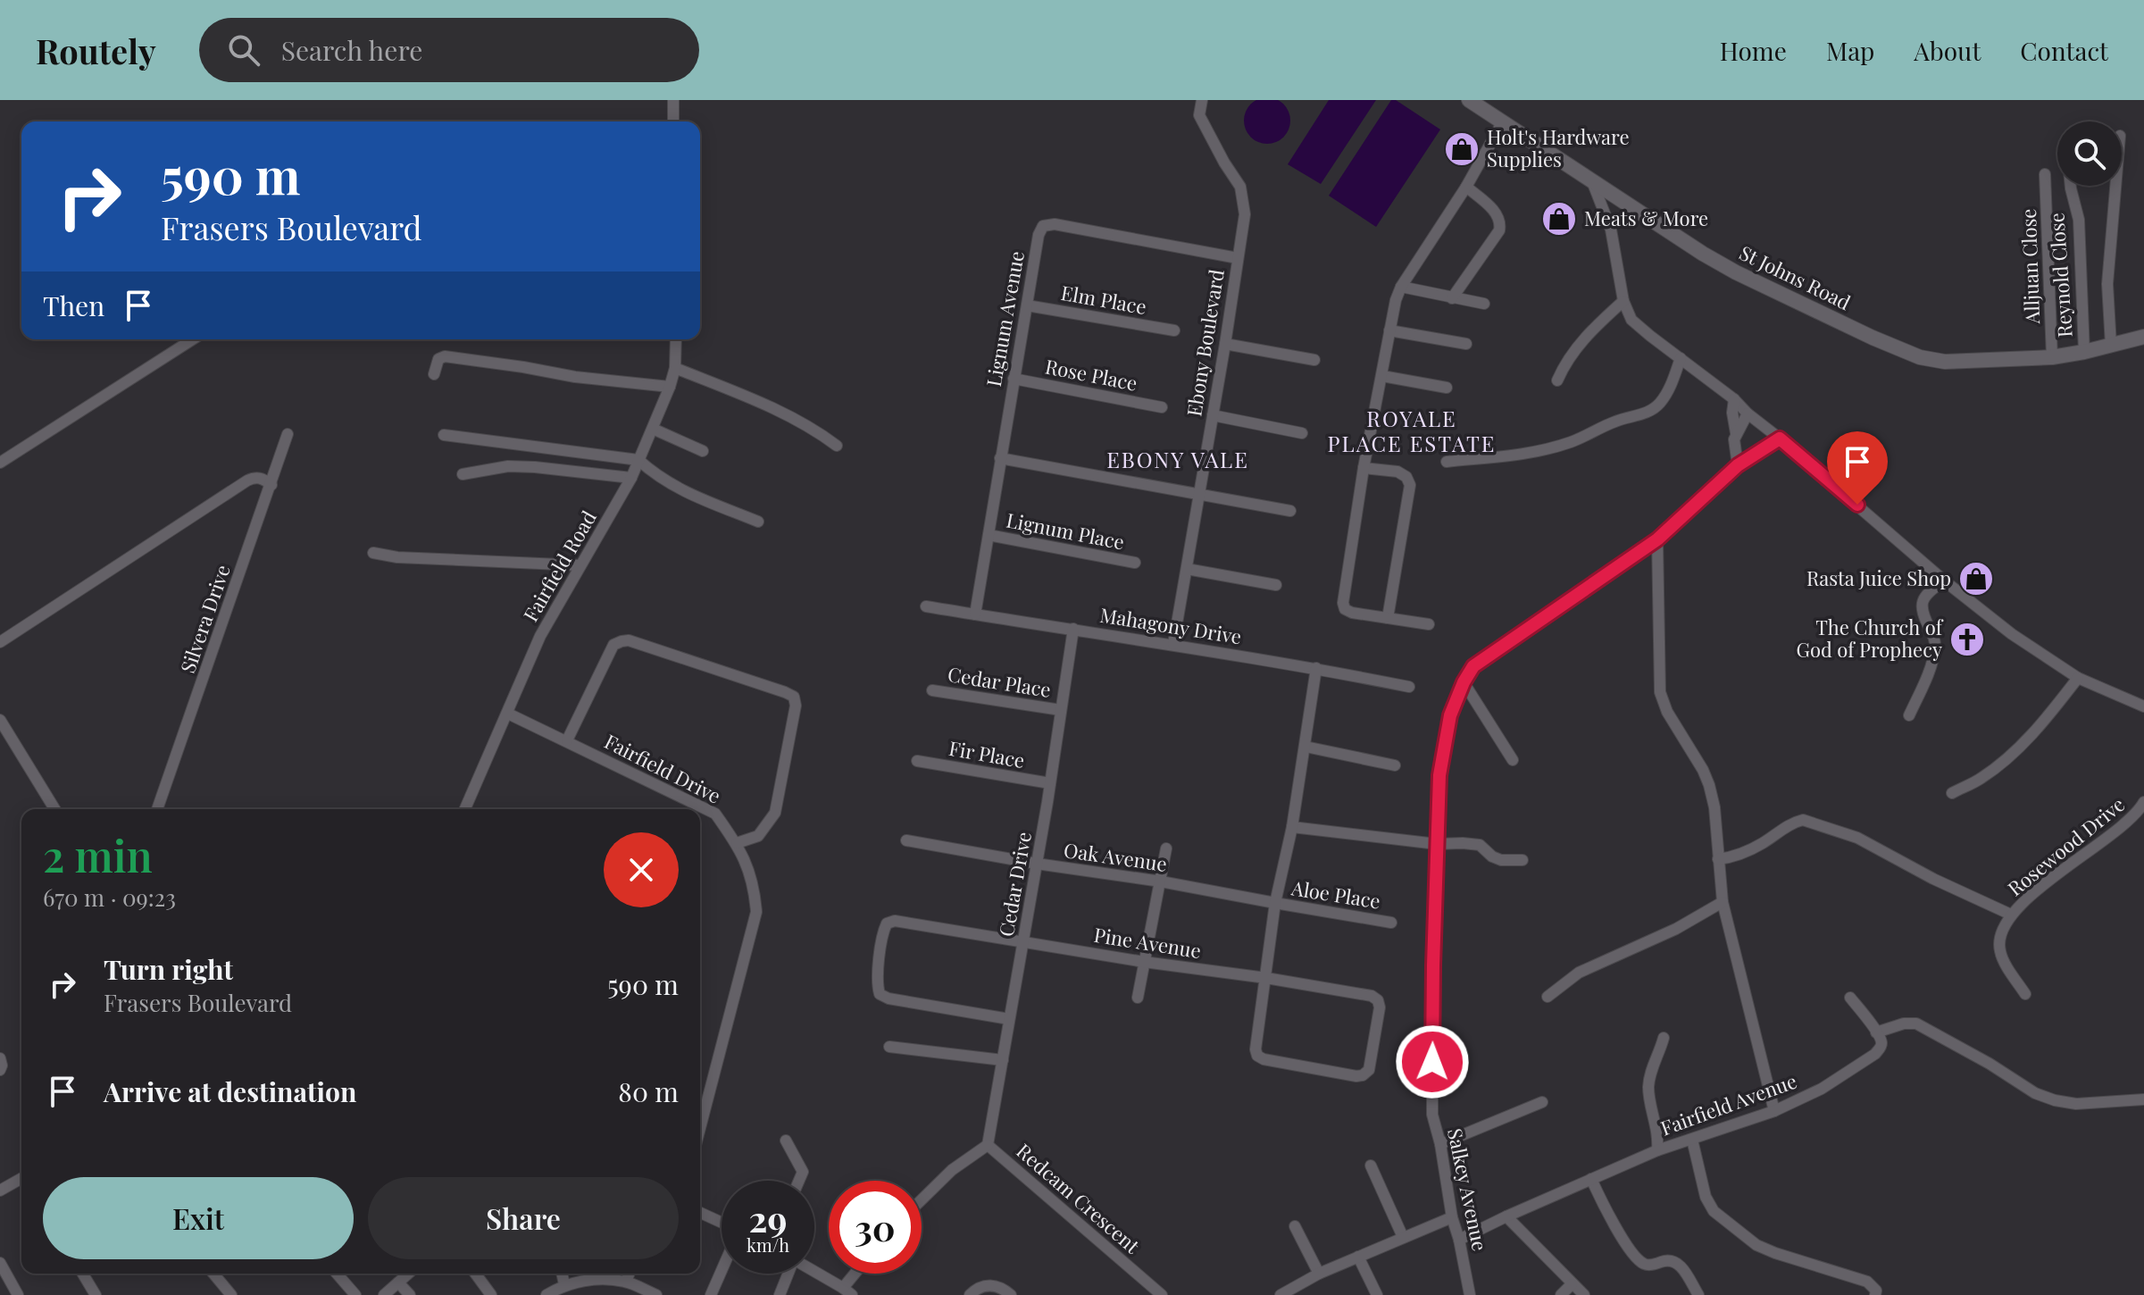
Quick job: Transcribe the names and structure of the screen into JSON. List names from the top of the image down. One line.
{"streets":{"main road":["St Johns Road"],"street":["Alljuan Close","Reynold Close","Elm Place","Lignum Avenue","Ebony Boulevard","Rose Place","Lignum Place","Fairfield Road","Silvera Drive","Mahagony Drive","Cedar Place","Fir Place","Fairfield Drive","Rosewood Drive","Oak Avenue","Cedar Drive","Aloe Place","Pine Avenue","Fairfield Avenue","Salkey Avenue","Redcam Crescent"]},"crossings":[["Alljuan Close","St Johns Road"],["Reynold Close","St Johns Road"],["Elm Place","Lignum Avenue"],["Lignum Avenue","Ebony Boulevard"],["Lignum Avenue","Rose Place"],["Lignum Avenue","Lignum Place"],["Lignum Avenue","Mahagony Drive"],["Ebony Boulevard","Mahagony Drive"],["Fairfield Road","Fairfield Drive"],["Mahagony Drive","Cedar Drive"],["Cedar Place","Cedar Drive"],["Fir Place","Cedar Drive"],["Oak Avenue","Cedar Drive"],["Oak Avenue","Aloe Place"],["Cedar Drive","Pine Avenue"],["Cedar Drive","Redcam Crescent"],["Fairfield Avenue","Salkey Avenue"]],"districts":["ROYALE PLACE ESTATE","EBONY VALE"],"places":{"shop":["Holt's Hardware Supplies","Meats & More","Rasta Juice Shop"],"church":["The Church of God of Prophecy"]},"page":{"header":"Routely","search":"Search here","nav":["Home","Map","About","Contact"],"turn":["590 m","Frasers Boulevard"],"then":"Then","heading":["2 min","670 m · 09:23"],"list":[{"name":"Turn right","note":"Frasers Boulevard","value":"590 m"},{"name":"Arrive at destination","value":"80 m"}],"buttons":["Exit","Share"],"speed":"29 km/h","limit":"30"}}
